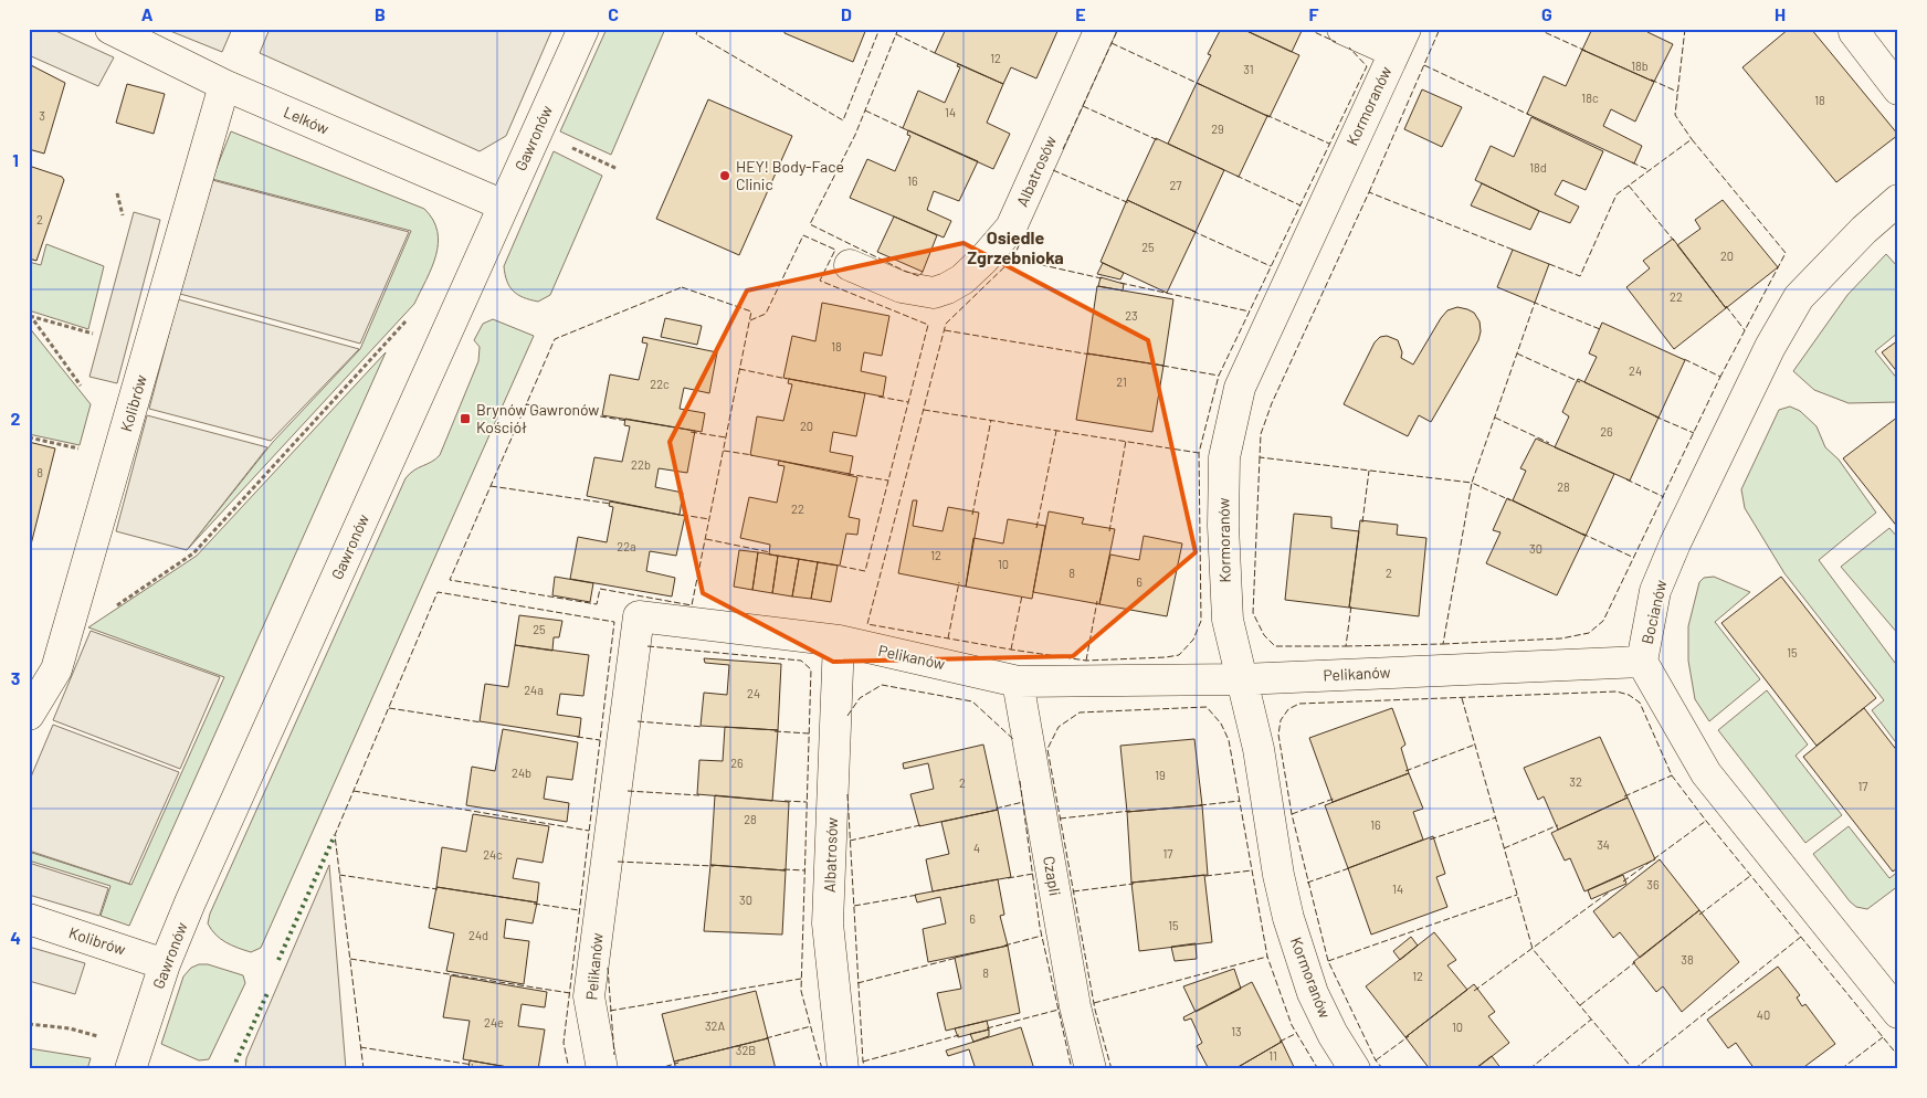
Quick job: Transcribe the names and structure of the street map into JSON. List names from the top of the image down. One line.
{"streets":{"street":["Kormoranów","Lelków","Gawronów","Albatrosów","Kolibrów","Bocianów","Pelikanów","Czapli"]},"crossings":[["Kormoranów","Pelikanów"],["Lelków","Gawronów"],["Lelków","Kolibrów"],["Gawronów","Kolibrów"],["Albatrosów","Pelikanów"],["Bocianów","Pelikanów"],["Pelikanów","Czapli"]],"districts":["Osiedle Zgrzebnioka"],"places":{"other":["HEY! Body-Face Clinic"],"transit":["Brynów Gawronów Kościół"]},"house_numbers":["12","18b","31","18c","18","14","3","29","18d","16","27","2","25","20","22","23","18","24","21","22c","20","26","22b","8","28","22","22a","30","12","10","8","2","6","25","15","24a","24","26","24b","19","32","2","17","28","16","34","4","17","24c","36","14","30","6","15","24d","38","8","12","40","24e","32A","10","13","32B","11"],"grid":{"columns":["A","B","C","D","E","F","G","H"],"rows":["1","2","3","4"]}}
